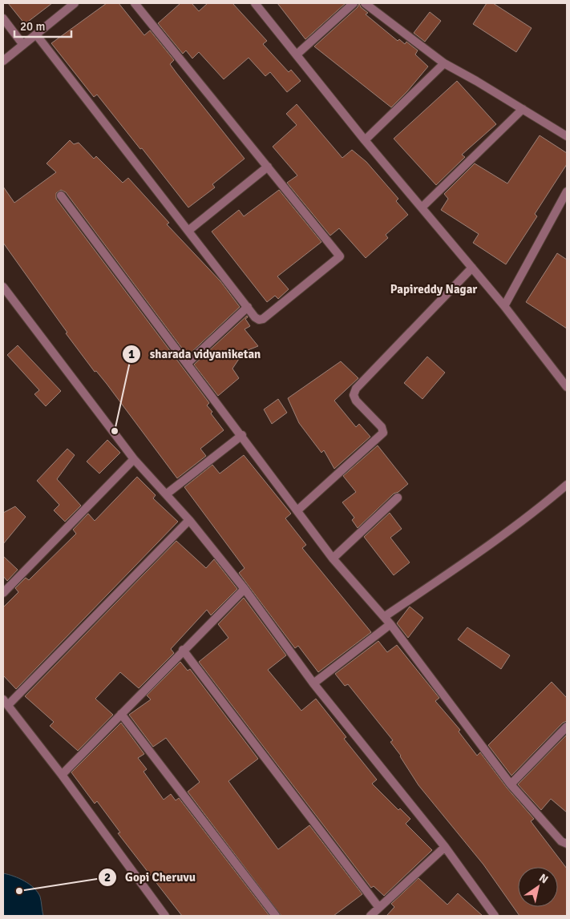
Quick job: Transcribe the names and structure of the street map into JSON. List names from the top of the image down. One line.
{"districts":["Papireddy Nagar"],"places":["sharada vidyaniketan","Gopi Cheruvu"],"scale_bar":"20 m","north":"top right"}
